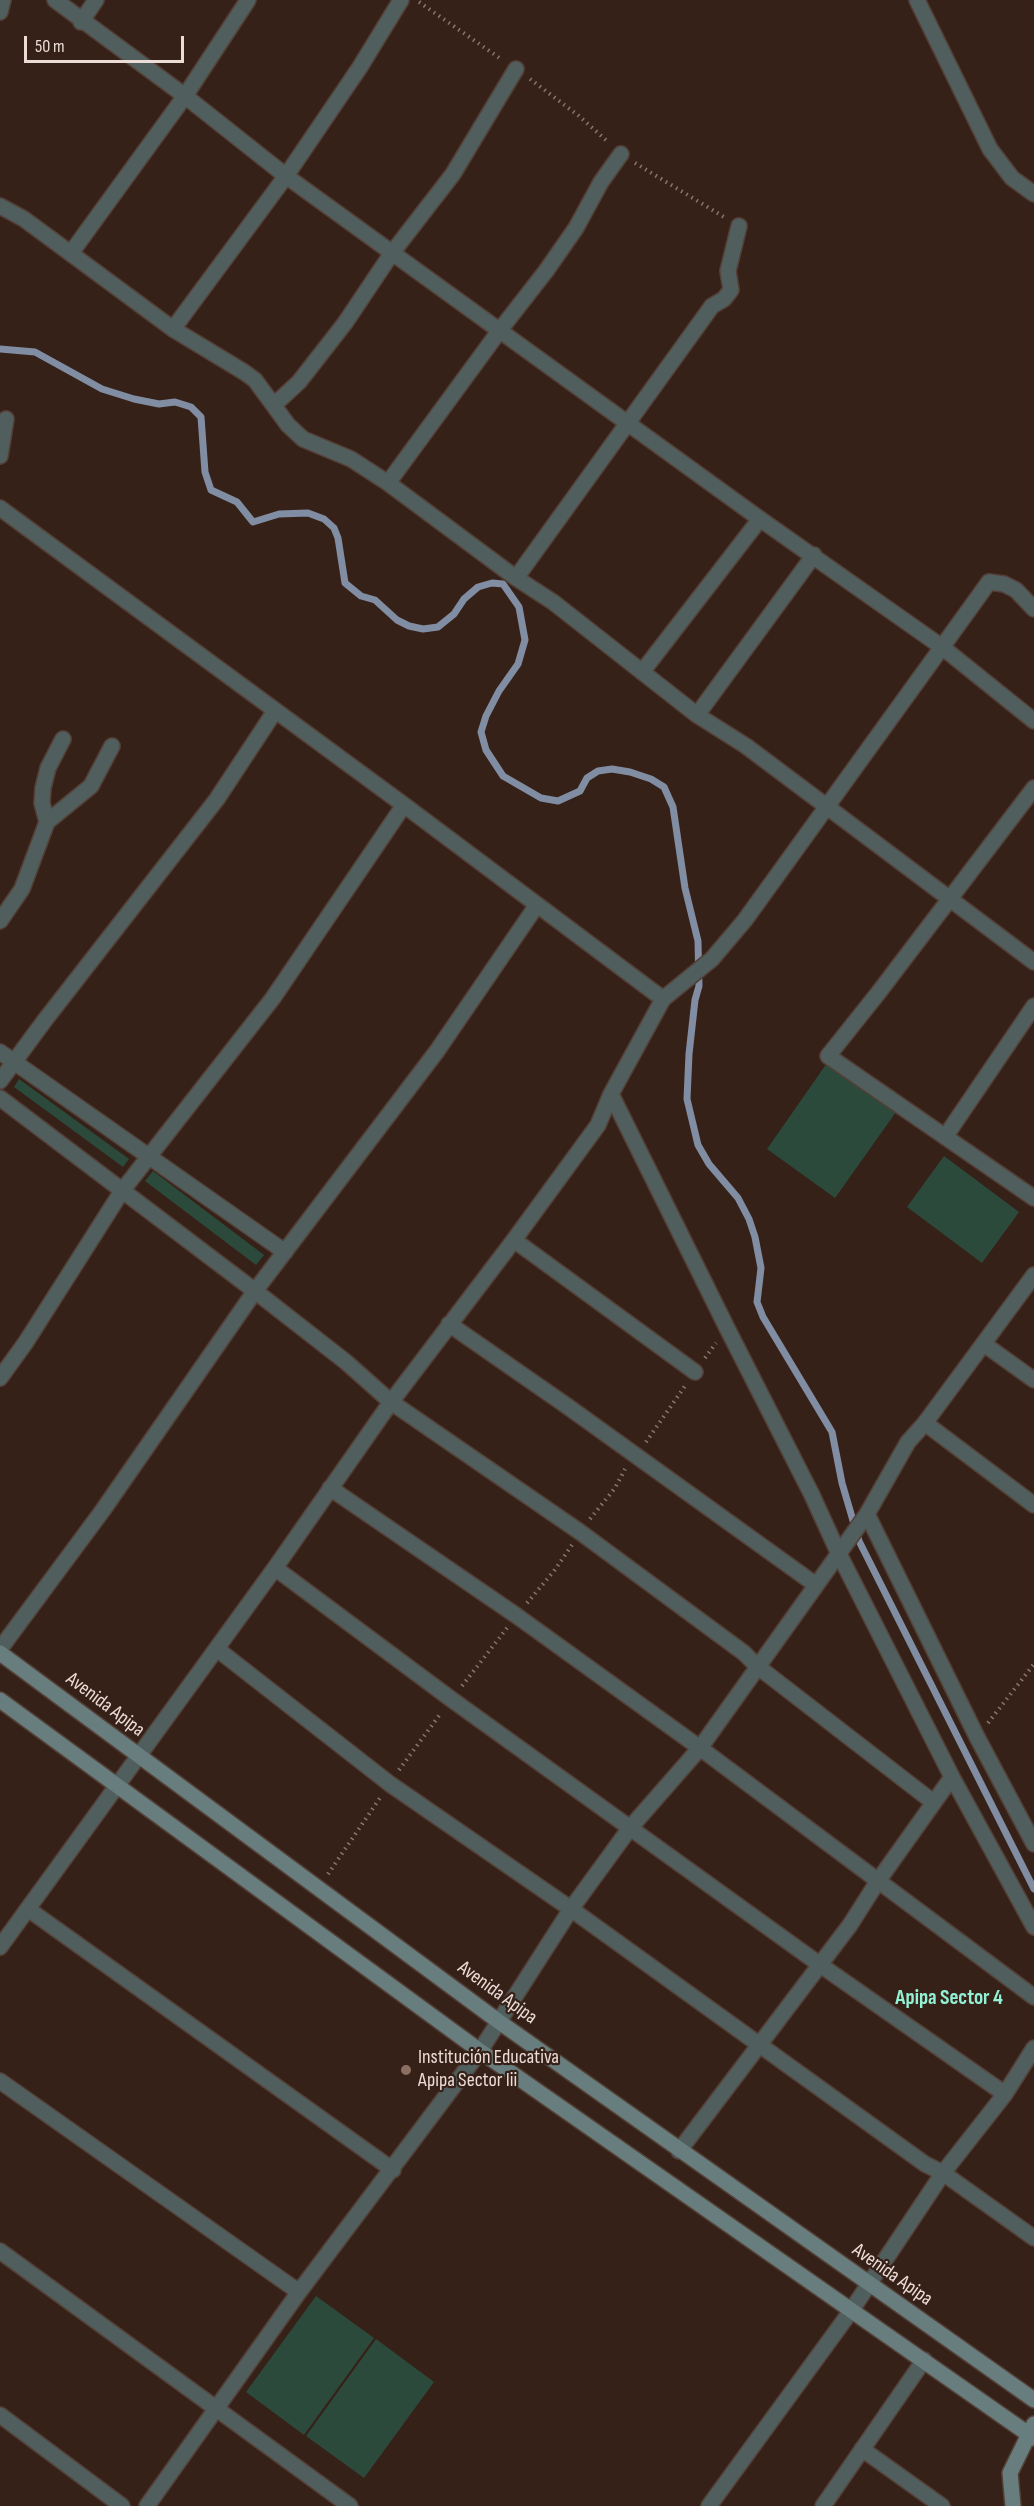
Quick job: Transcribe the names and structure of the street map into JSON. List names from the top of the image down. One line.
{"streets":{"street":["Avenida Apipa"]},"districts":["Apipa Sector 4"],"places":["Institución Educativa Apipa Sector Iii"],"scale_bar":"50 m"}
